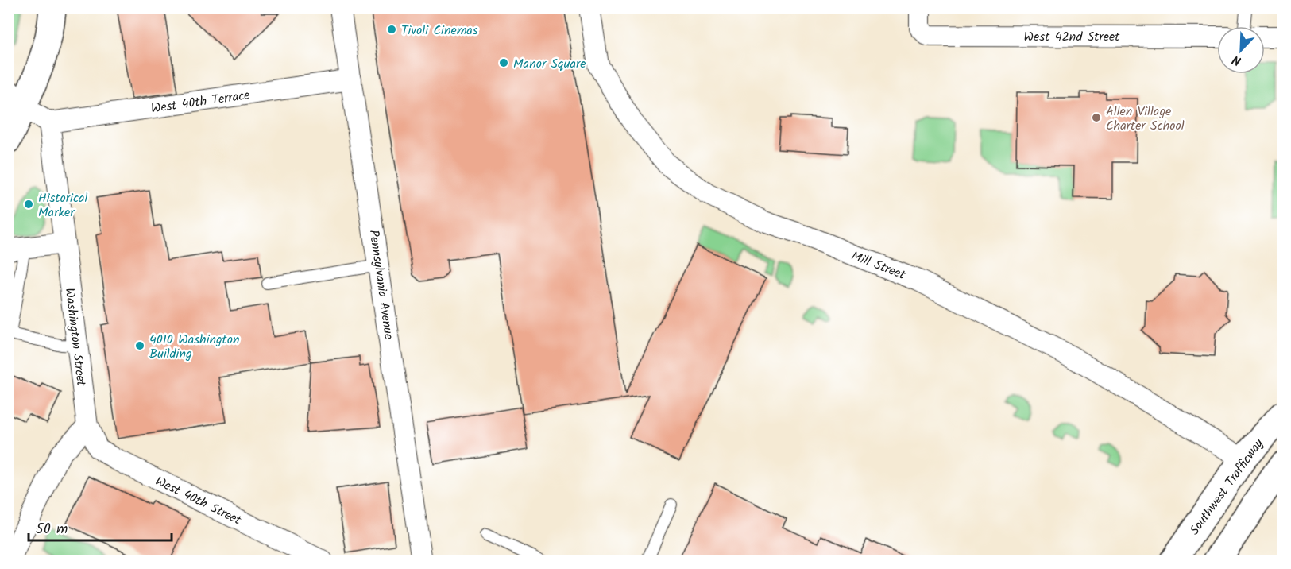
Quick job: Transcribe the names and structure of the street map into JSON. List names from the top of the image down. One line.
{"streets":{"main road":["Southwest Trafficway"],"street":["West 42nd Street","West 40th Terrace","Mill Street","Pennsylvania Avenue","Washington Street","West 40th Street"]},"crossings":[["West 40th Terrace","Pennsylvania Avenue"],["West 40th Terrace","Washington Street"],["Mill Street","Southwest Trafficway"],["Washington Street","West 40th Street"]],"places":["Tivoli Cinemas","Manor Square","Allen Village Charter School","Historical Marker","4010 Washington Building"],"scale_bar":"50 m","north":"bottom left"}
